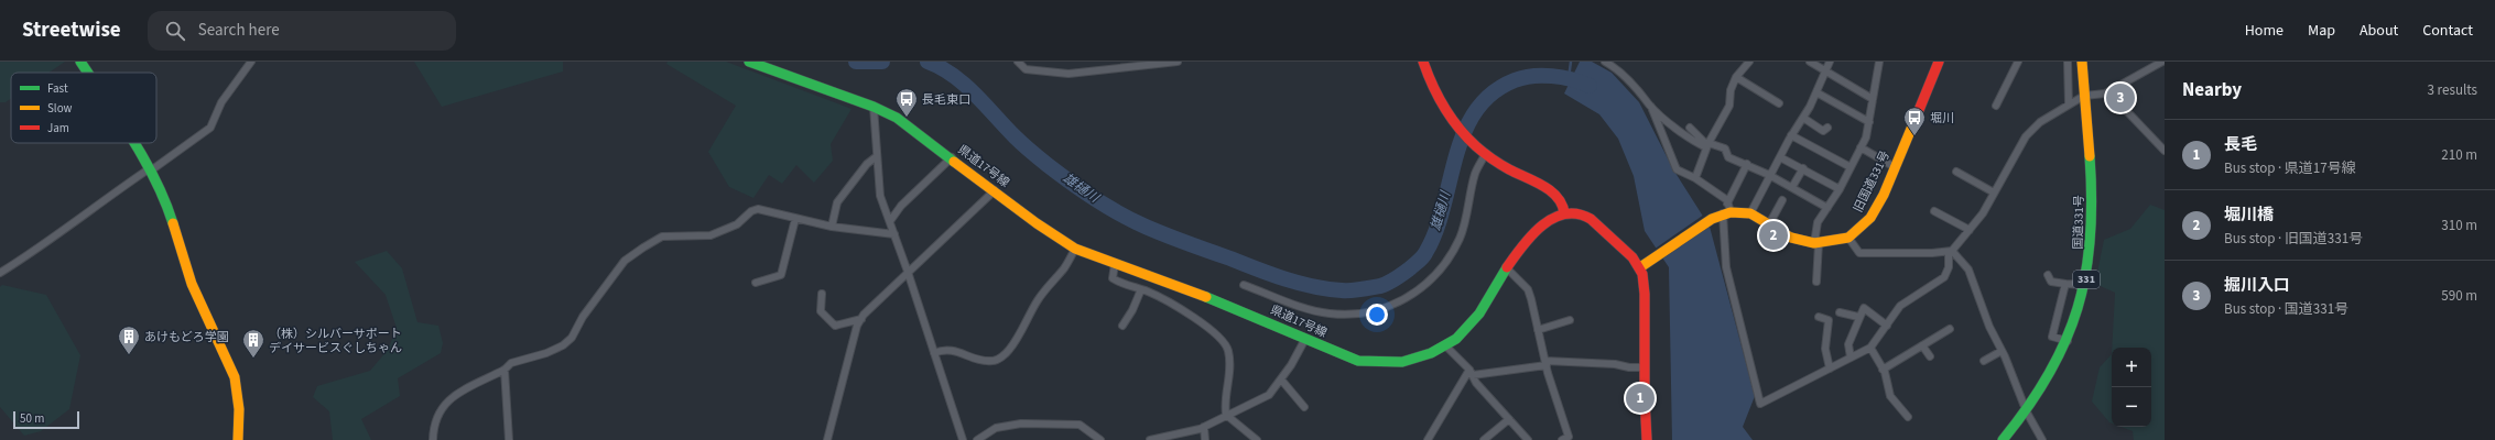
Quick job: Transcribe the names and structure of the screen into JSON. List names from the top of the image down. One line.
{"streets":{"main road":["県道17号線","旧国道331号","国道331号","331"]},"water":["雄樋川"],"places":{"bus stop":["長毛東口","堀川"],"building":["あけもどろ学園","（株）シルバーサポート デイサービスぐしちゃん"]},"legend":["Fast","Slow","Jam"],"scale_bar":"50 m","page":{"header":"Streetwise","search":"Search here","nav":["Home","Map","About","Contact"],"heading":["Nearby","3 results"],"pins":["3","2","1"],"list":[{"mark":"1","name":"長毛","note":"Bus stop · 県道17号線","value":"210 m"},{"mark":"2","name":"堀川橋","note":"Bus stop · 旧国道331号","value":"310 m"},{"mark":"3","name":"掘川入口","note":"Bus stop · 国道331号","value":"590 m"}],"map_buttons":["+","−"],"scale":"50 m"}}
